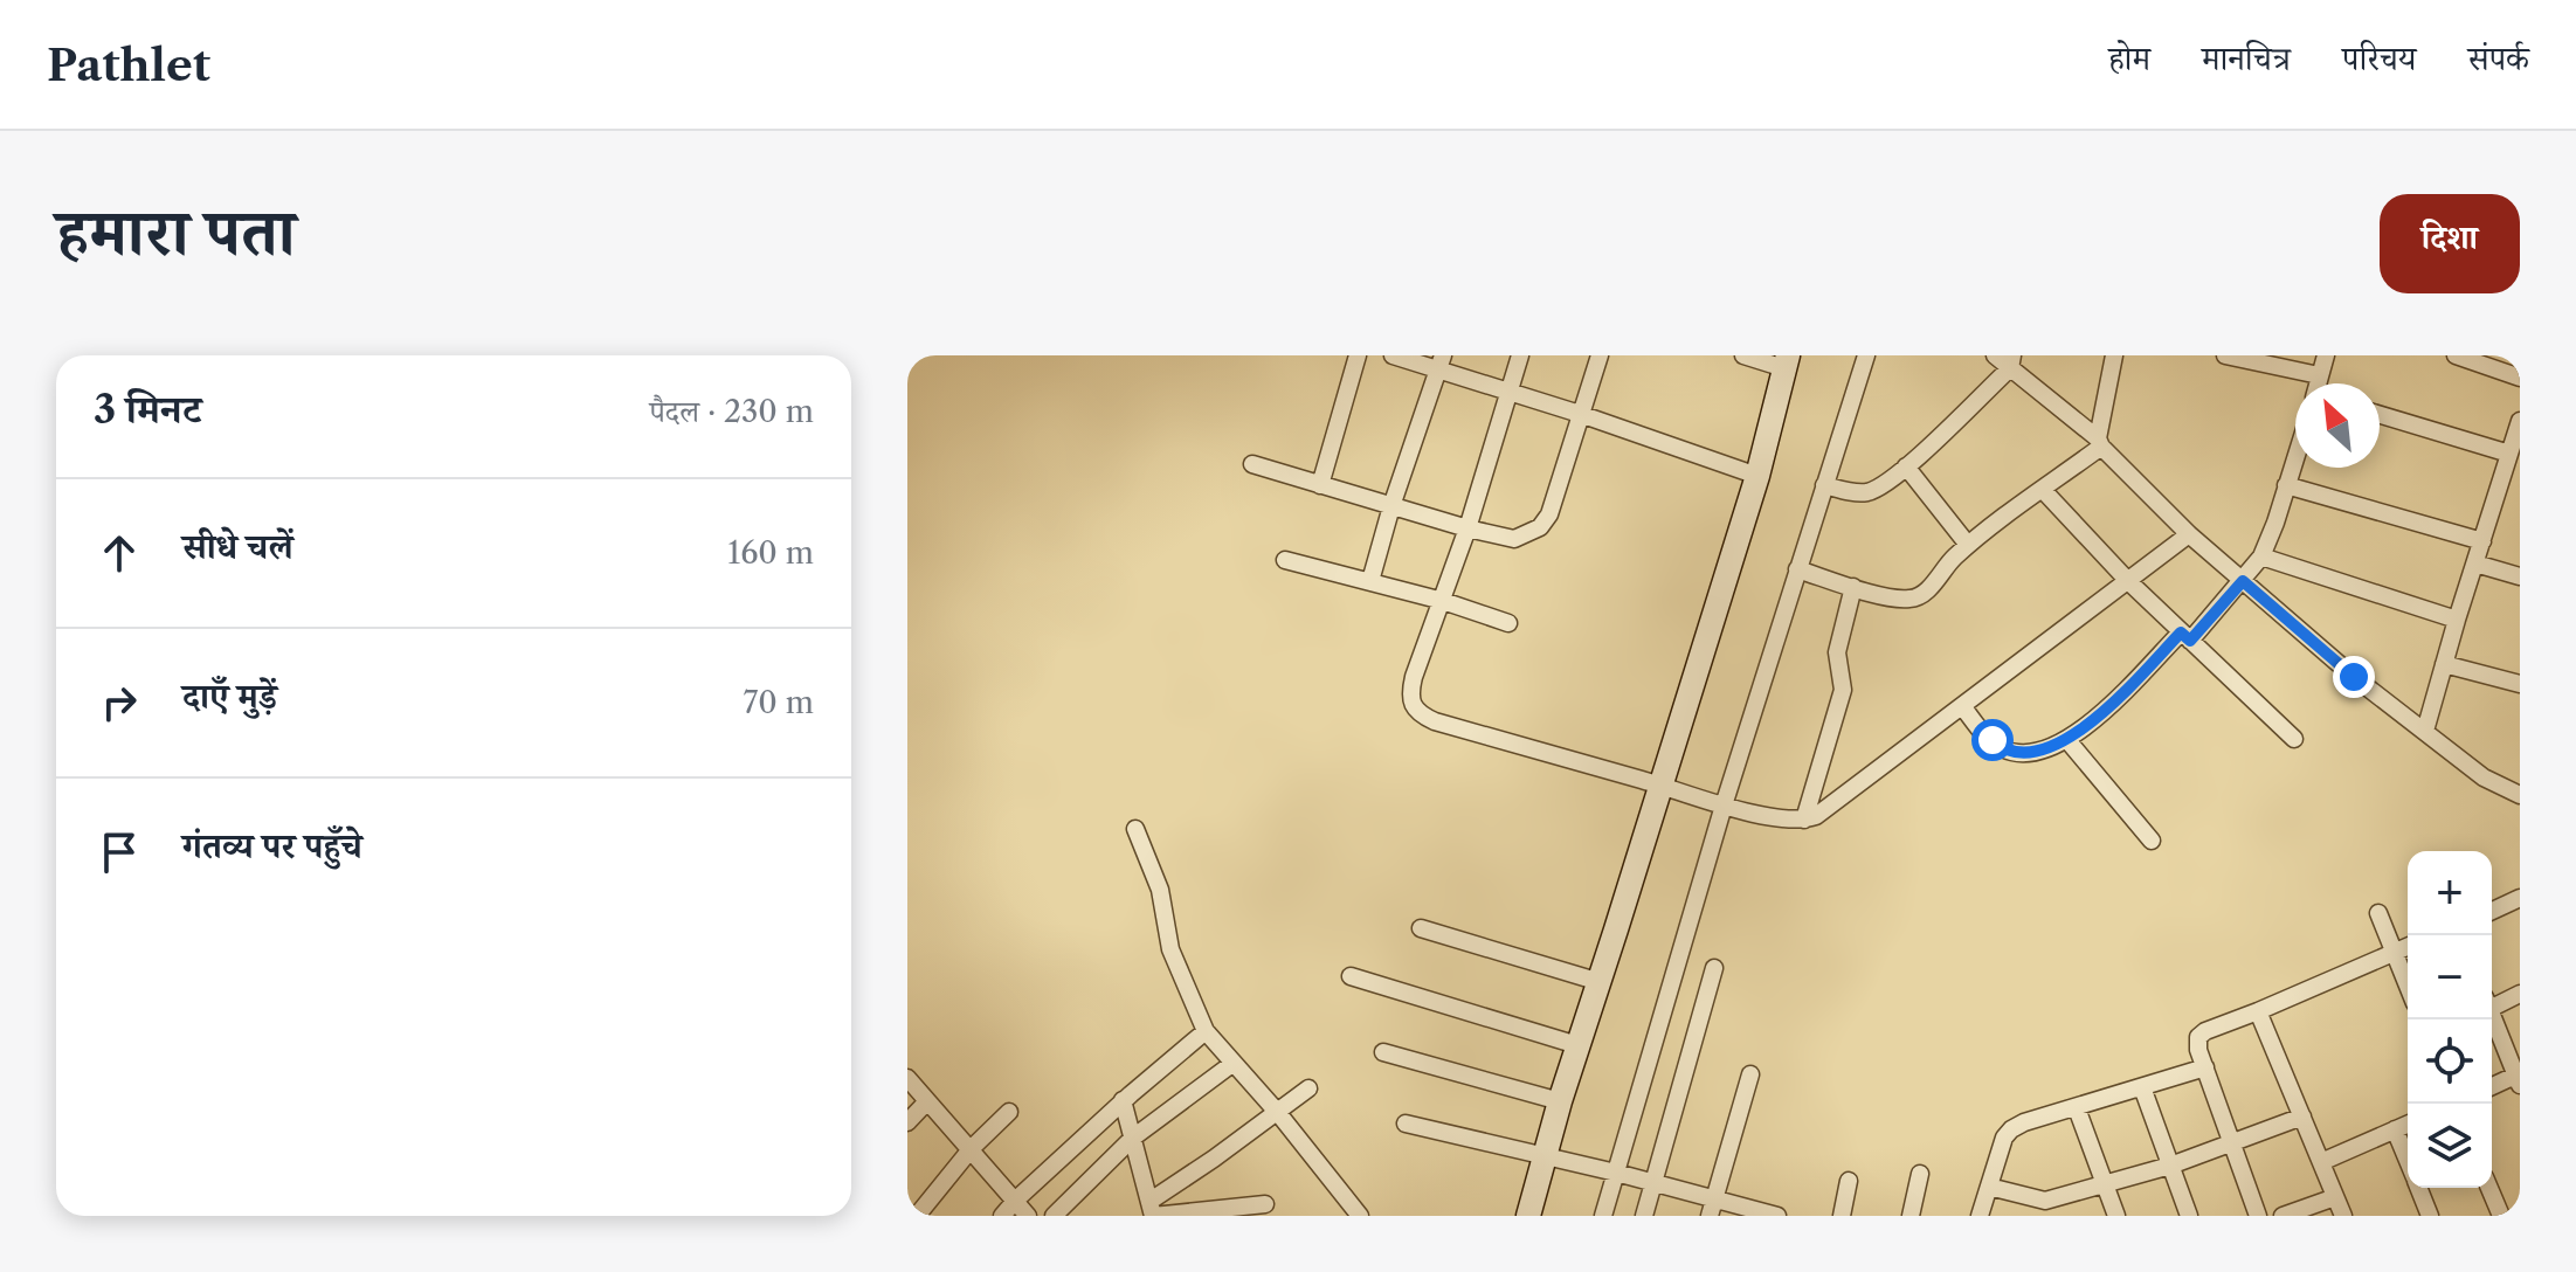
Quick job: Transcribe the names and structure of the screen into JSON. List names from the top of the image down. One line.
{"north":"top left","page":{"header":"Pathlet","nav":["होम","मानचित्र","परिचय","संपर्क"],"title":"हमारा पता","buttons":"दिशा","heading":["3 मिनट","पैदल · 230 m"],"list":[["सीधे चलें","160 m"],["दाएँ मुड़ें","70 m"],"गंतव्य पर पहुँचे"],"map_buttons":["+","−"]}}
